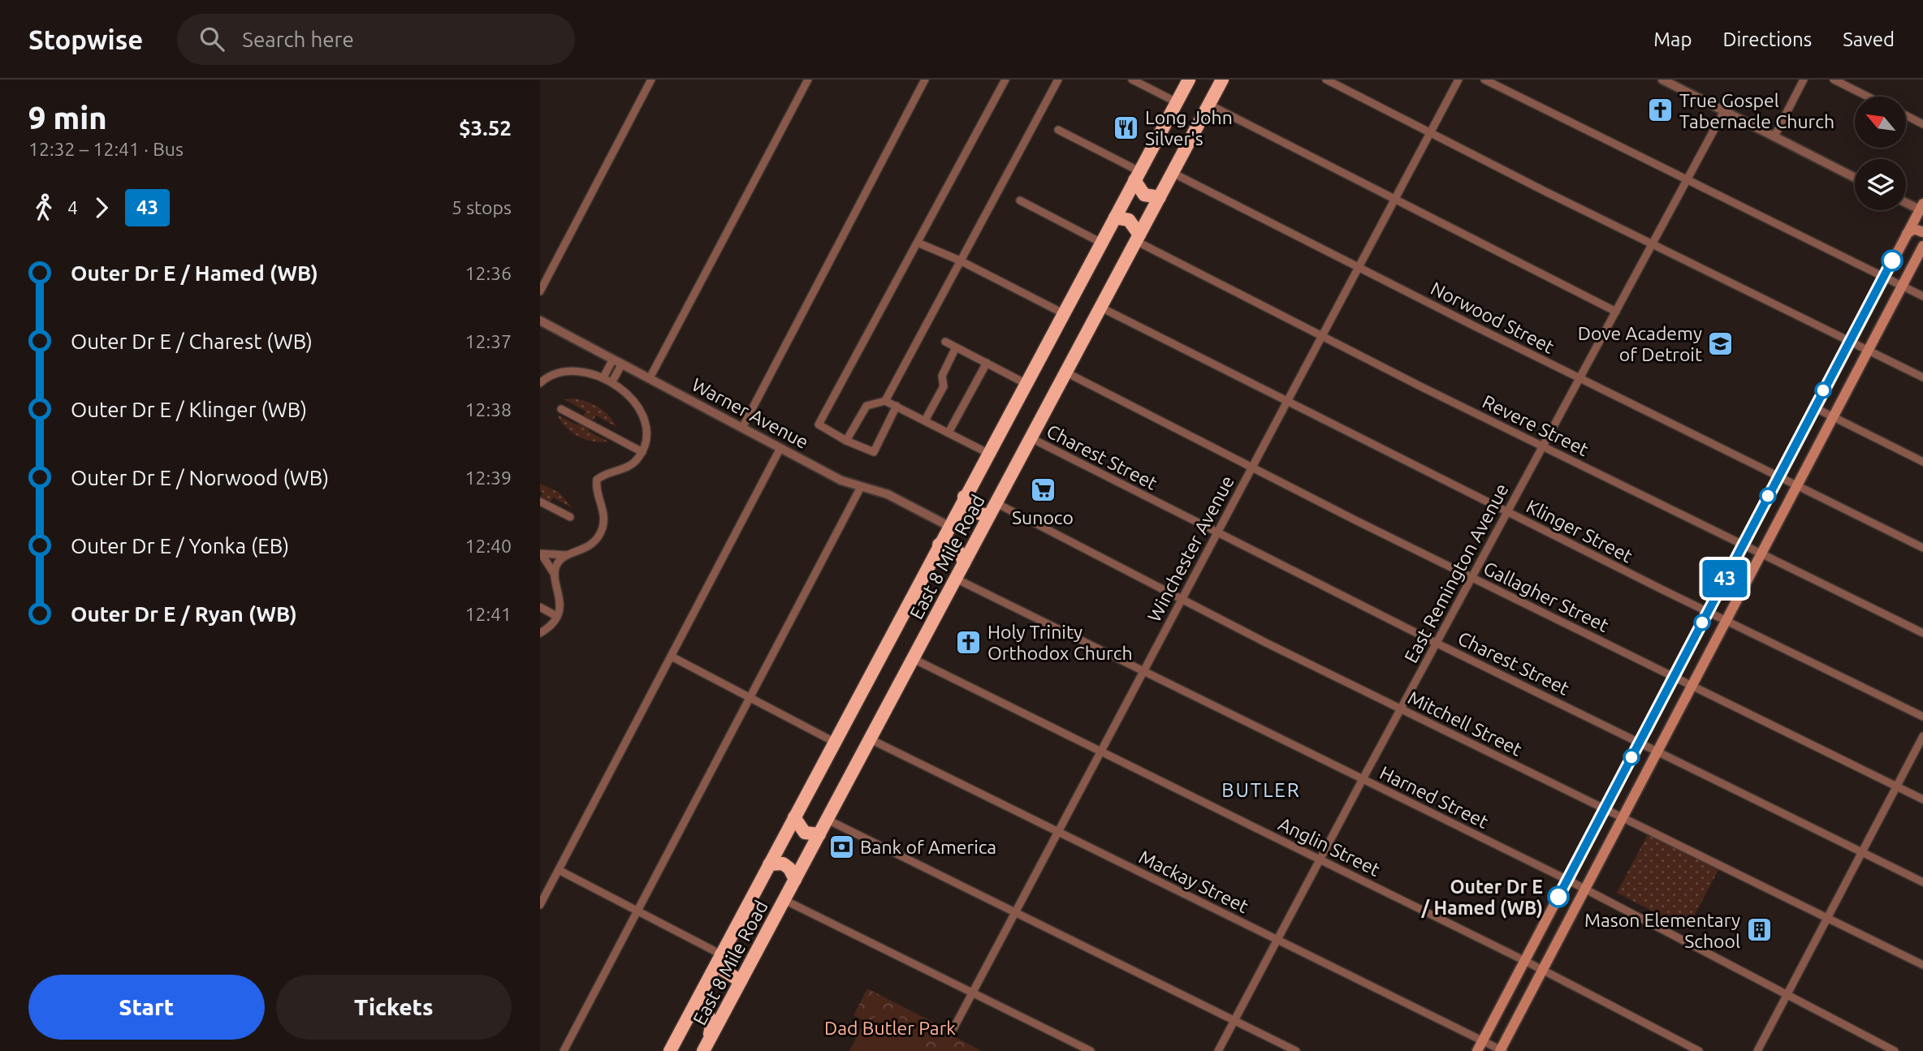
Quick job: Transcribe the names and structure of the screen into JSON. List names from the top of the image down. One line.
{"streets":{"highway":["East 8 Mile Road"],"street":["Norwood Street","Warner Avenue","Revere Street","Charest Street","Klinger Street","Winchester Avenue","East Remington Avenue","Gallagher Street","Mitchell Street","Harned Street","Anglin Street","Mackay Street"]},"crossings":[["Norwood Street","Winchester Avenue"],["Norwood Street","East 8 Mile Road"],["Norwood Street","East Remington Avenue"],["Warner Avenue","East 8 Mile Road"],["Revere Street","Winchester Avenue"],["Revere Street","East 8 Mile Road"],["Revere Street","East Remington Avenue"],["Charest Street","Winchester Avenue"],["Charest Street","East 8 Mile Road"],["Charest Street","East Remington Avenue"],["Klinger Street","Winchester Avenue"],["Klinger Street","East 8 Mile Road"],["Klinger Street","East Remington Avenue"],["Winchester Avenue","Gallagher Street"],["Winchester Avenue","Mitchell Street"],["Winchester Avenue","Harned Street"],["Winchester Avenue","Anglin Street"],["Winchester Avenue","Mackay Street"],["East 8 Mile Road","Gallagher Street"],["East 8 Mile Road","Mitchell Street"],["East 8 Mile Road","Harned Street"],["East 8 Mile Road","Anglin Street"],["East 8 Mile Road","Mackay Street"],["East Remington Avenue","Gallagher Street"],["East Remington Avenue","Mitchell Street"],["East Remington Avenue","Harned Street"],["East Remington Avenue","Anglin Street"],["East Remington Avenue","Mackay Street"]],"districts":["BUTLER"],"parks":["Dad Butler Park"],"places":{"church":["True Gospel Tabernacle Church","Holy Trinity Orthodox Church"],"restaurant":["Long John Silver's"],"school or university":["Dove Academy of Detroit"],"supermarket":["Sunoco"],"bank":["Bank of America"],"other":["Outer Dr E / Hamed (WB)"],"building":["Mason Elementary School"]},"lines":["bus line 43"],"north":"top left","page":{"header":"Stopwise","search":"Search here","nav":["Map","Directions","Saved"],"heading":["9 min","12:32 – 12:41 · Bus","$3.52"],"on_map":"43","legs":["4","43","5 stops"],"list":[{"name":"Outer Dr E / Hamed (WB)","value":"12:36"},{"name":"Outer Dr E / Charest (WB)","value":"12:37"},{"name":"Outer Dr E / Klinger (WB)","value":"12:38"},{"name":"Outer Dr E / Norwood (WB)","value":"12:39"},{"name":"Outer Dr E / Yonka (EB)","value":"12:40"},{"name":"Outer Dr E / Ryan (WB)","value":"12:41"}],"buttons":["Start","Tickets"]}}
